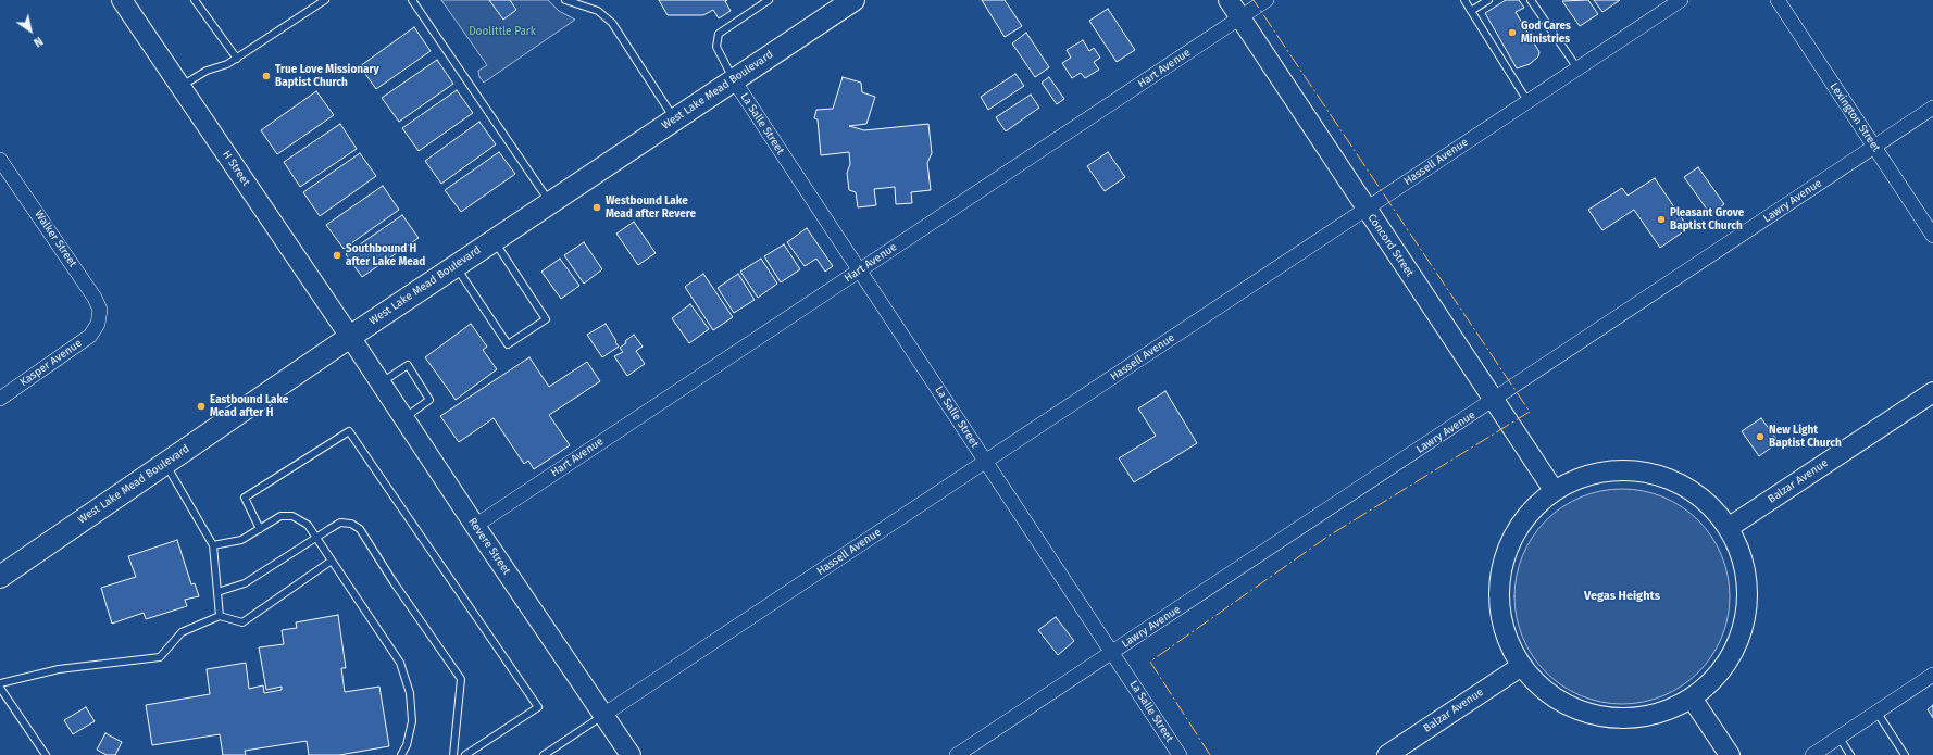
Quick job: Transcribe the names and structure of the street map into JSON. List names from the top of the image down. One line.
{"streets":{"main road":["West Lake Mead Boulevard"],"street":["Hart Avenue","Lexington Street","La Salle Street","Hassell Avenue","H Street","Lawry Avenue","Walker Street","Concord Street","Kasper Avenue","Balzar Avenue","Revere Street"]},"crossings":[["Hart Avenue","La Salle Street"],["Hart Avenue","Concord Street"],["Hart Avenue","Revere Street"],["West Lake Mead Boulevard","La Salle Street"],["West Lake Mead Boulevard","H Street"],["West Lake Mead Boulevard","Revere Street"],["Lexington Street","Lawry Avenue"],["La Salle Street","Hassell Avenue"],["La Salle Street","Lawry Avenue"],["Hassell Avenue","Concord Street"],["Hassell Avenue","Revere Street"],["H Street","Revere Street"],["Lawry Avenue","Concord Street"],["Walker Street","Kasper Avenue"]],"districts":["Vegas Heights"],"parks":["Doolittle Park"],"places":["God Cares Ministries","True Love Missionary Baptist Church","Westbound Lake Mead after Revere","Pleasant Grove Baptist Church","Southbound H after Lake Mead","Eastbound Lake Mead after H","New Light Baptist Church"],"north":"bottom right"}
